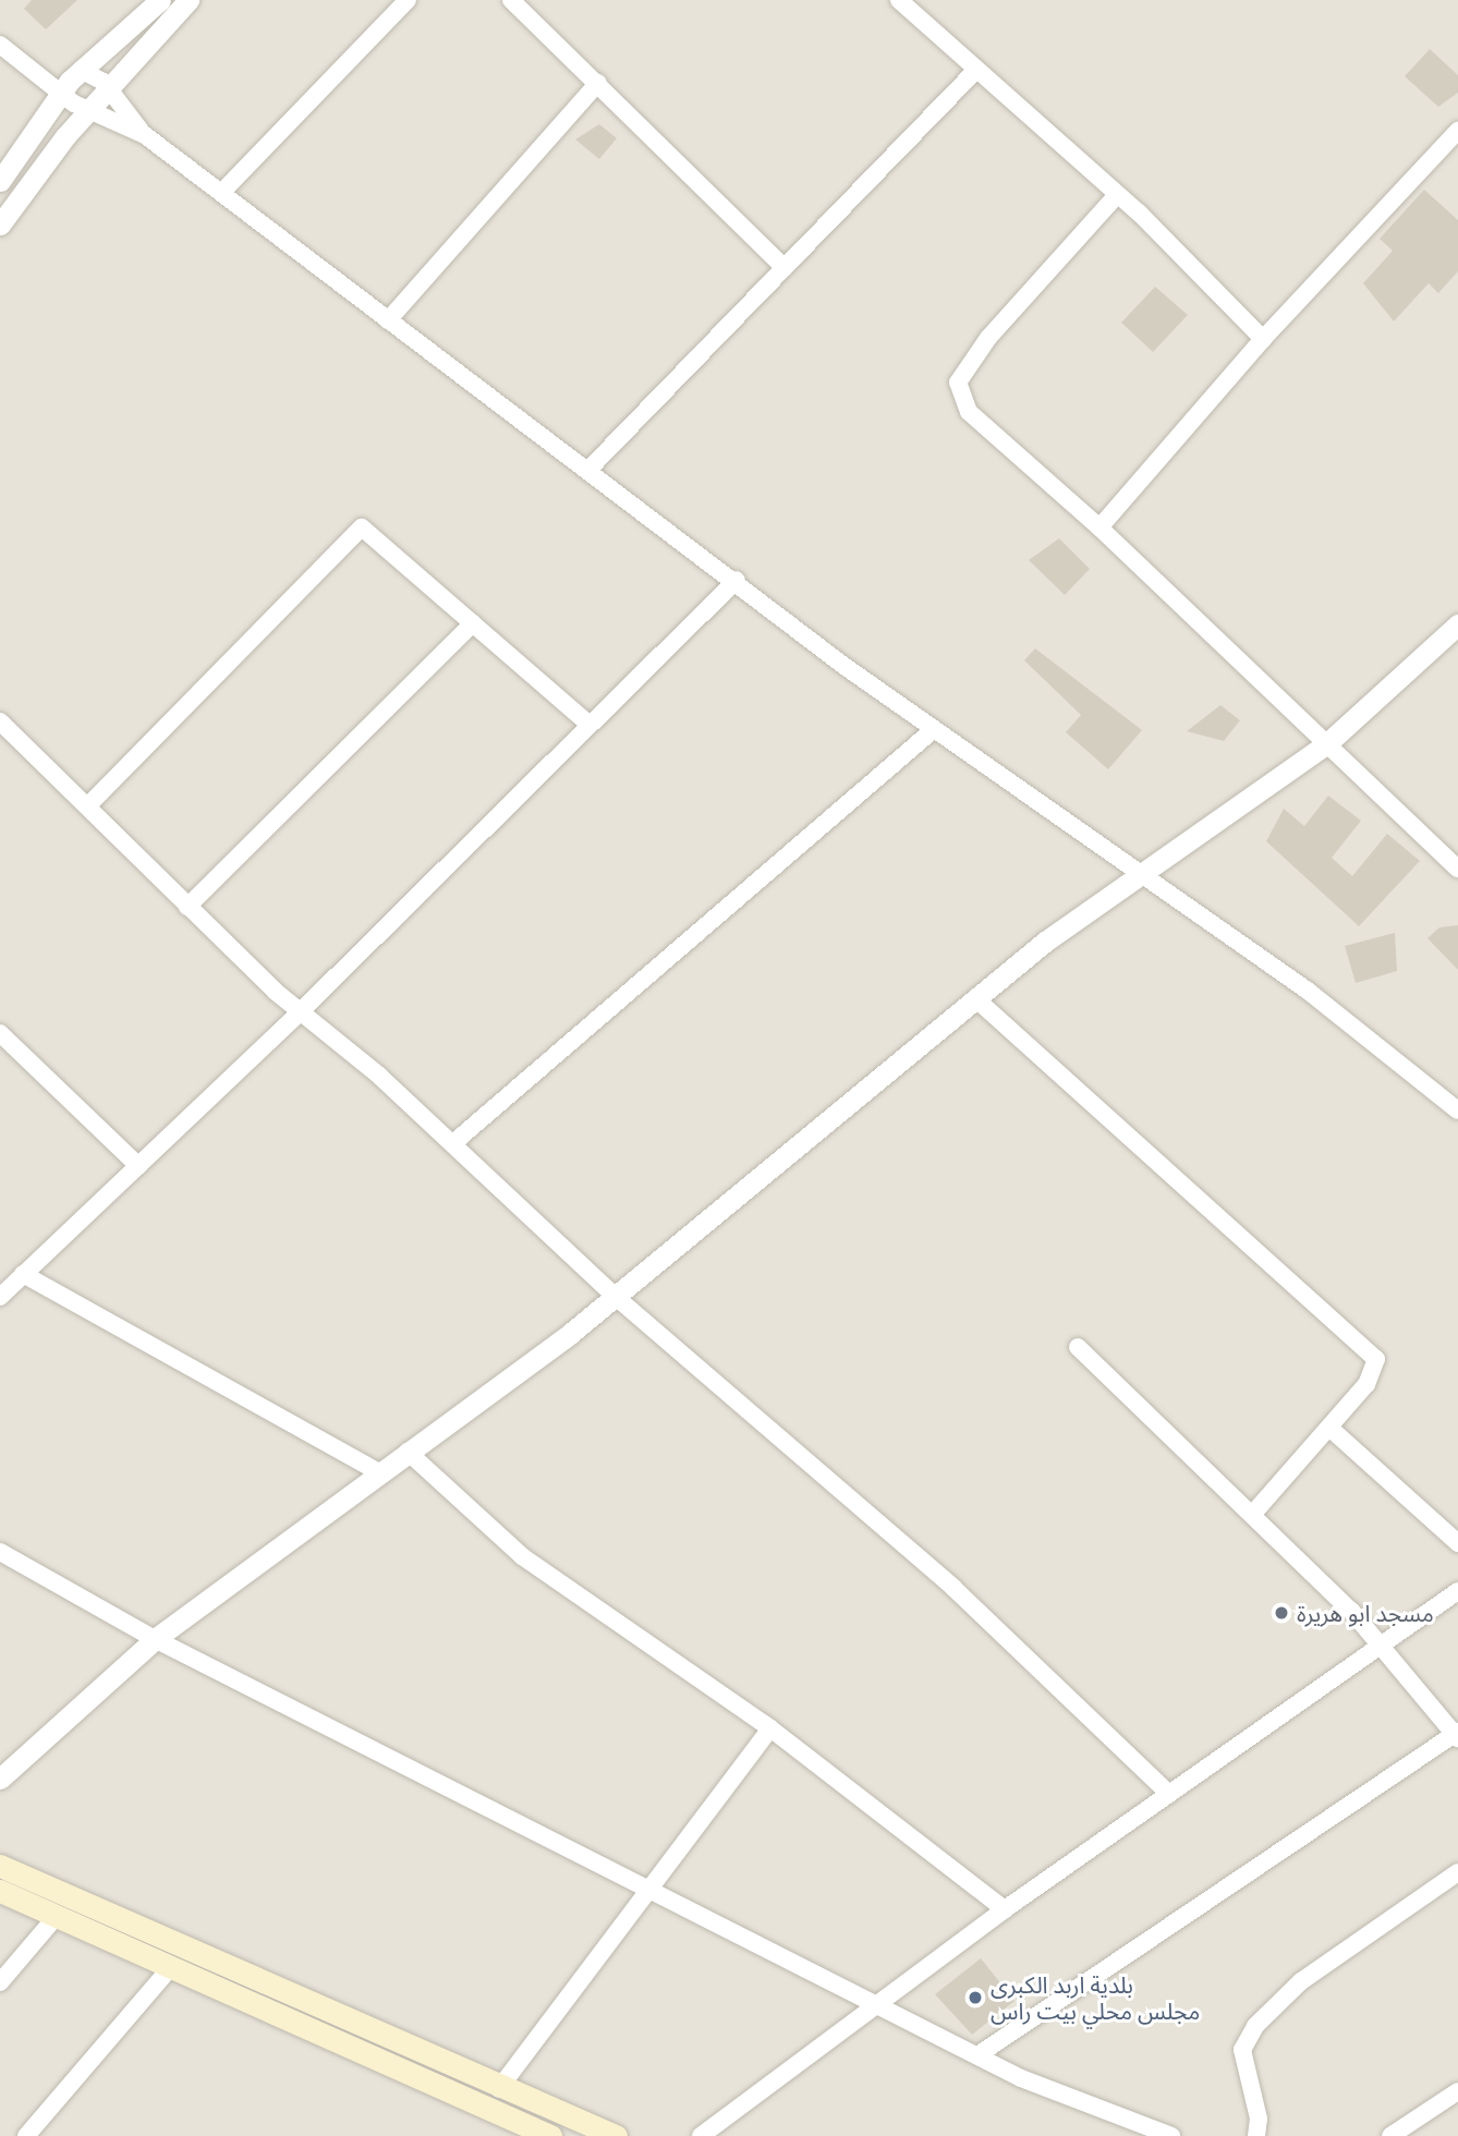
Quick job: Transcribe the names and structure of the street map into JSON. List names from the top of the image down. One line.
{"places":["مسجد ابو هريرة","بلدية اربد الكبرى مجلس محلي بيت راس"]}
